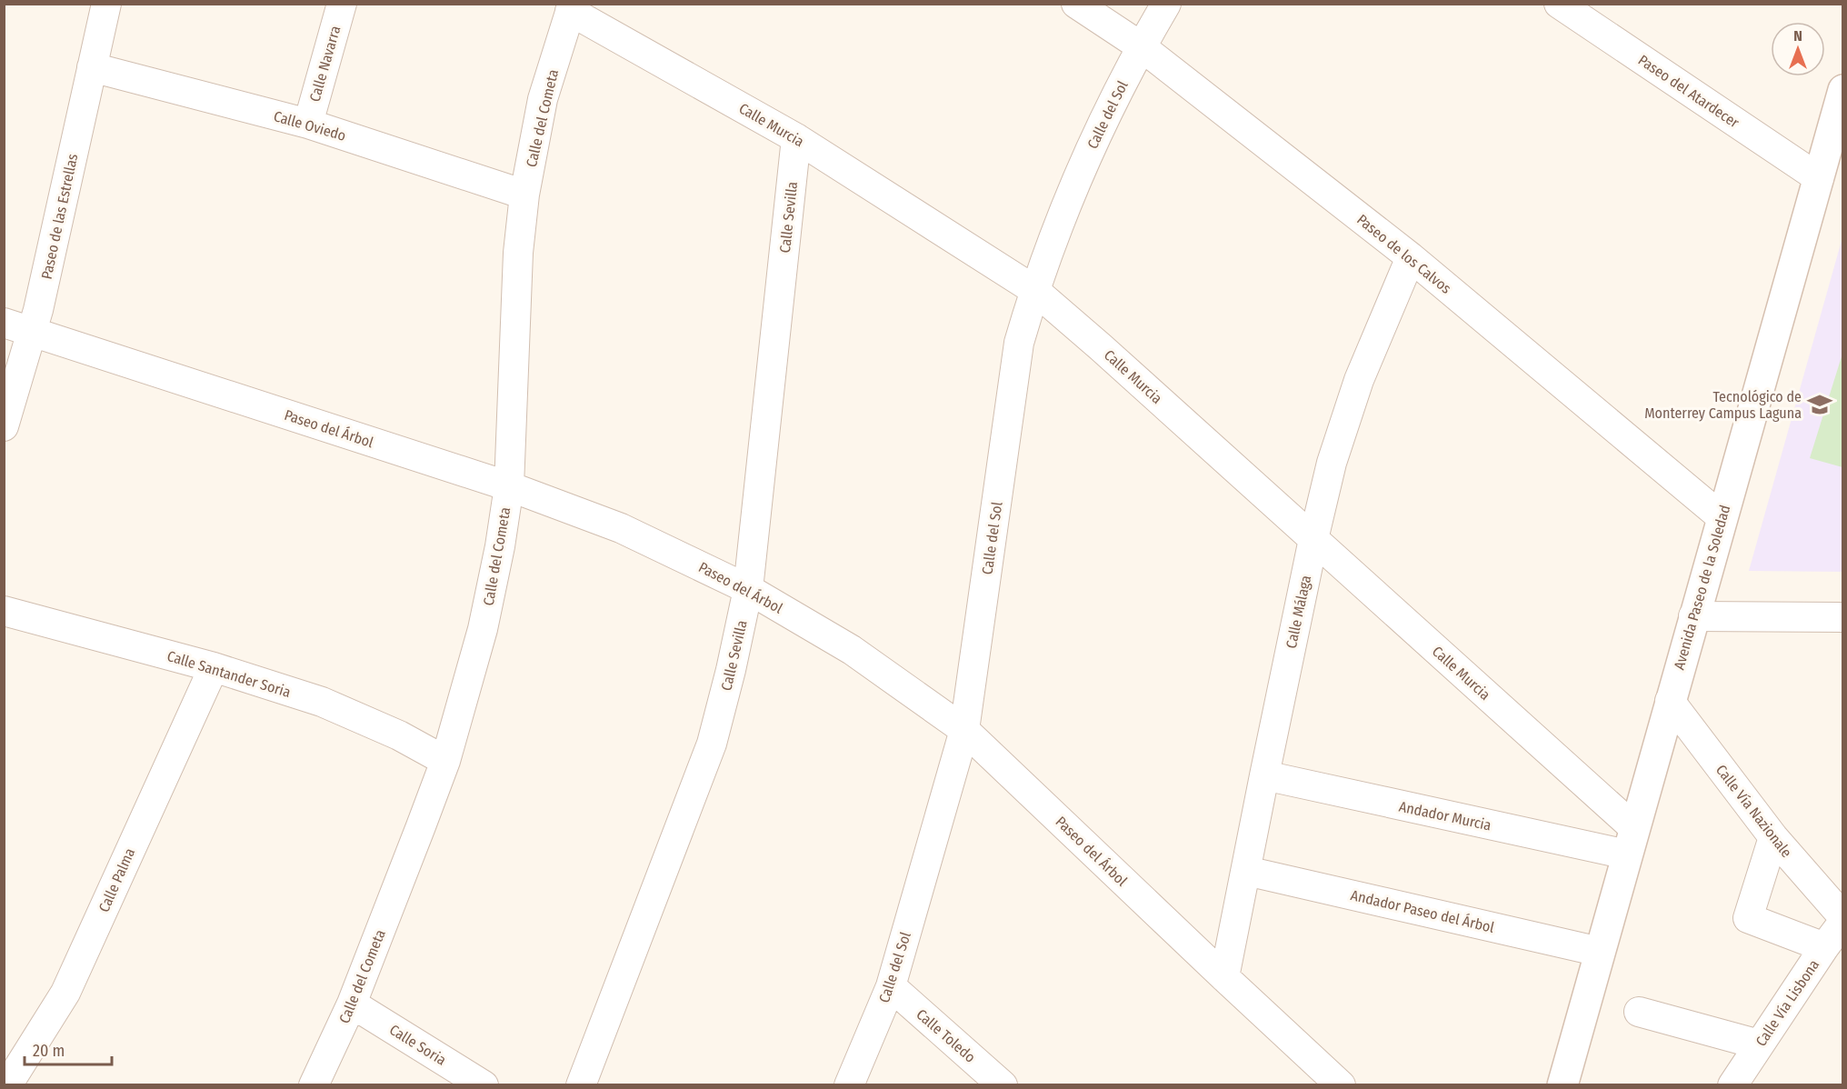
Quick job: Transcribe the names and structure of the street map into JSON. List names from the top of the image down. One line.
{"streets":{"street":["Calle Navarra","Paseo del Atardecer","Calle del Sol","Calle del Cometa","Calle Murcia","Calle Oviedo","Paseo de las Estrellas","Calle Sevilla","Paseo de los Calvos","Paseo del Árbol","Avenida Paseo de la Soledad","Calle Málaga","Calle Santander Soria","Calle Vía Nazionale","Andador Murcia","Calle Palma","Andador Paseo del Árbol","Calle Vía Lisbona","Calle Toledo","Calle Soria"]},"crossings":[["Calle Navarra","Calle Oviedo"],["Paseo del Atardecer","Avenida Paseo de la Soledad"],["Calle del Sol","Calle Murcia"],["Calle del Sol","Paseo de los Calvos"],["Calle del Sol","Paseo del Árbol"],["Calle del Sol","Calle Toledo"],["Calle del Cometa","Calle Murcia"],["Calle del Cometa","Calle Oviedo"],["Calle del Cometa","Paseo del Árbol"],["Calle del Cometa","Calle Santander Soria"],["Calle del Cometa","Calle Soria"],["Calle Murcia","Calle Sevilla"],["Calle Murcia","Avenida Paseo de la Soledad"],["Calle Murcia","Calle Málaga"],["Calle Murcia","Andador Murcia"],["Calle Oviedo","Paseo de las Estrellas"],["Paseo de las Estrellas","Paseo del Árbol"],["Calle Sevilla","Paseo del Árbol"],["Paseo de los Calvos","Avenida Paseo de la Soledad"],["Paseo de los Calvos","Calle Málaga"],["Paseo del Árbol","Calle Málaga"],["Avenida Paseo de la Soledad","Calle Vía Nazionale"],["Avenida Paseo de la Soledad","Andador Murcia"],["Avenida Paseo de la Soledad","Andador Paseo del Árbol"],["Calle Málaga","Andador Murcia"],["Calle Málaga","Andador Paseo del Árbol"],["Calle Santander Soria","Calle Palma"]],"places":{"school or university":["Tecnológico de Monterrey Campus Laguna"]},"scale_bar":"20 m","north":"top"}
